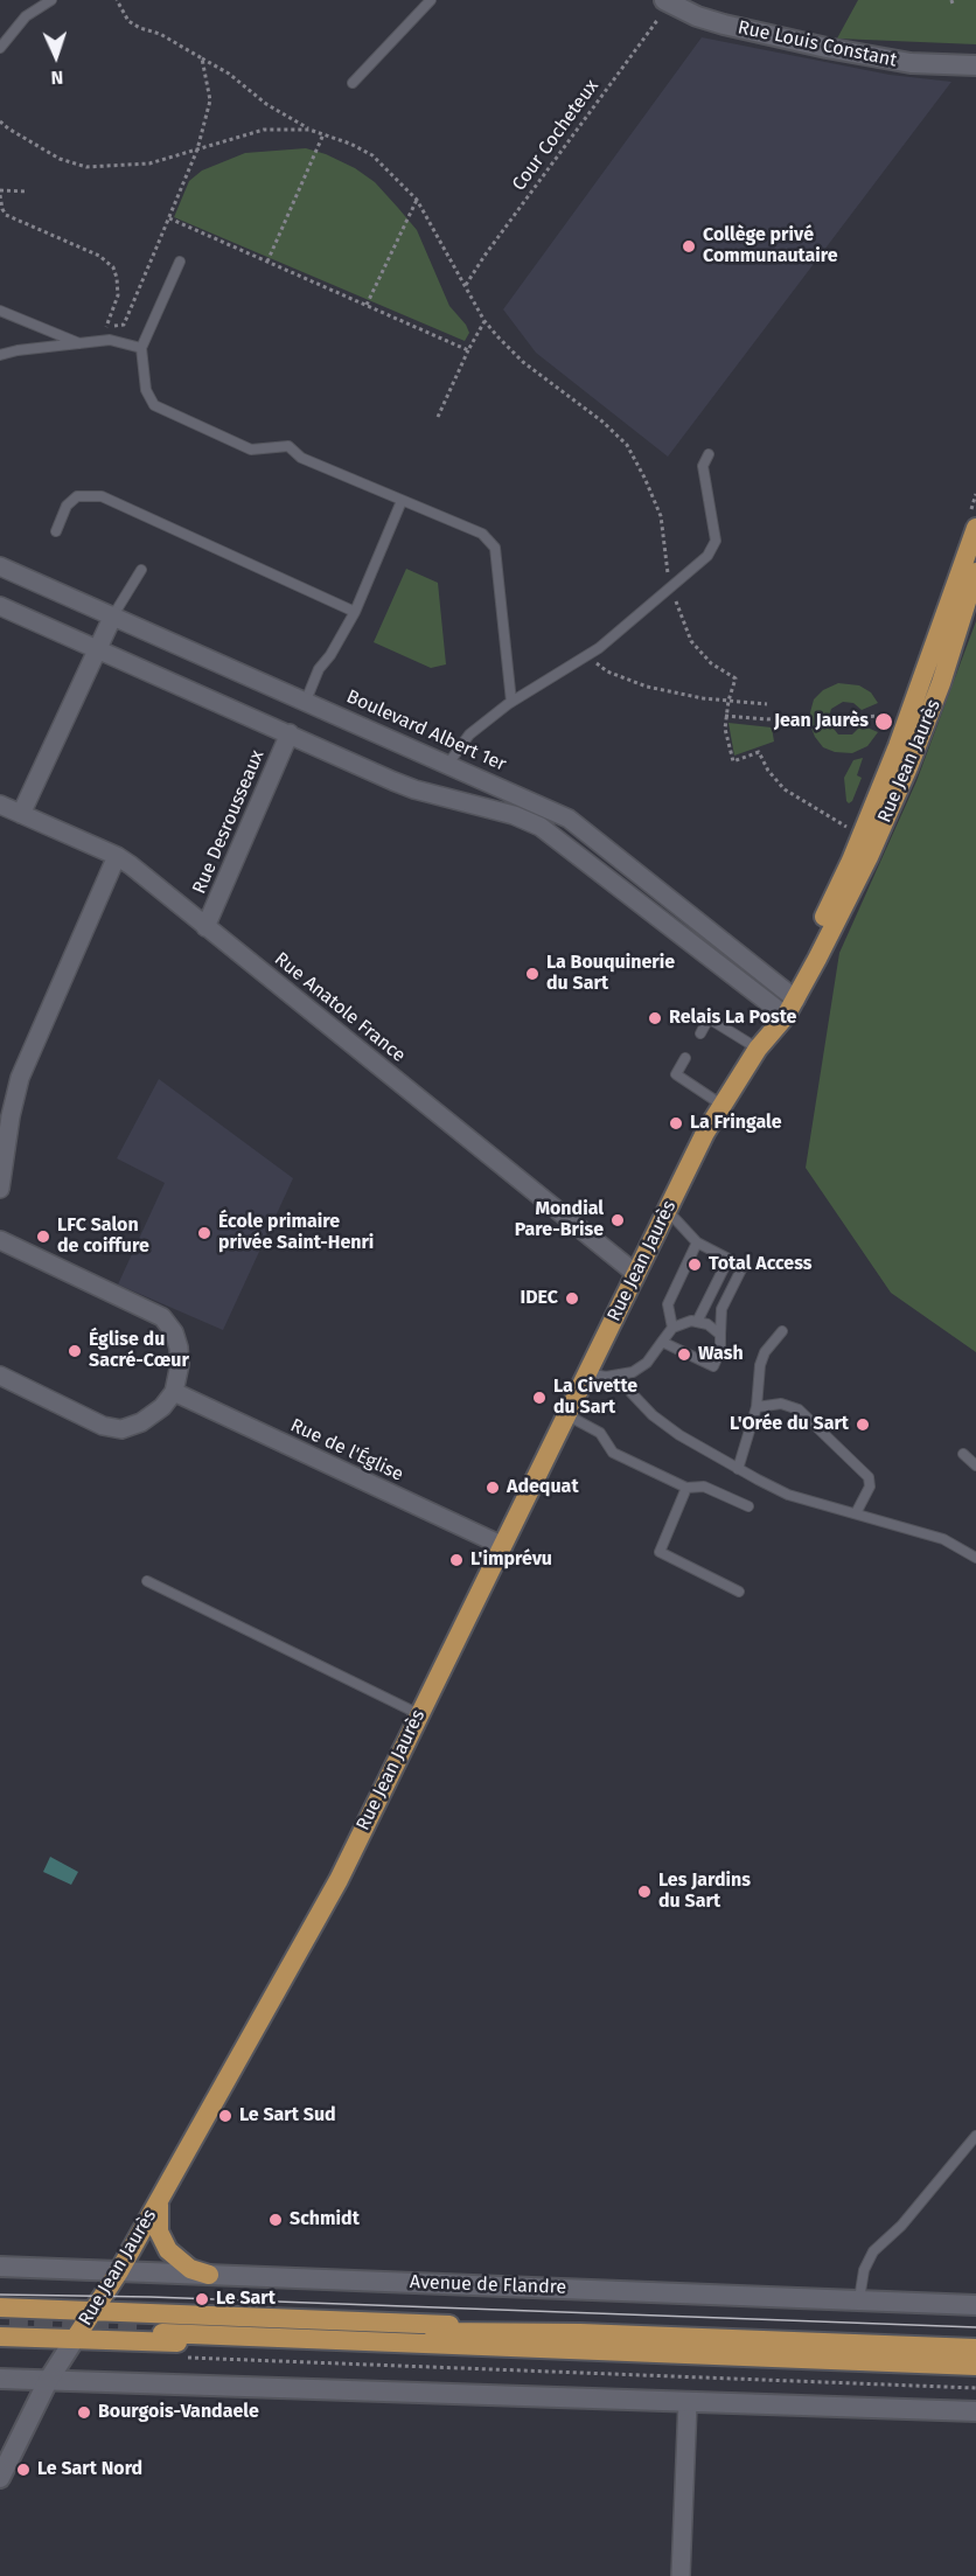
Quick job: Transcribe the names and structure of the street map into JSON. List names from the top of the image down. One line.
{"streets":{"main road":["Rue Jean Jaurès"],"street":["Rue Louis Constant","Boulevard Albert 1er","Rue Desrousseaux","Rue Anatole France","Rue de l'Église","Avenue de Flandre"],"path":["Cour Cocheteux"]},"crossings":[["Rue Louis Constant","Cour Cocheteux"],["Boulevard Albert 1er","Rue Jean Jaurès"],["Rue Jean Jaurès","Rue Anatole France"],["Rue Jean Jaurès","Rue de l'Église"],["Rue Jean Jaurès","Avenue de Flandre"],["Rue Desrousseaux","Rue Anatole France"]],"places":["Collège privé Communautaire","Jean Jaurès","La Bouquinerie du Sart","Relais La Poste","La Fringale","Mondial Pare-Brise","École primaire privée Saint-Henri","LFC Salon de coiffure","Total Access","IDEC","Église du Sacré-Cœur","Wash","La Civette du Sart","L'Orée du Sart","Adequat","L'imprévu","Les Jardins du Sart","Le Sart Sud","Schmidt","Le Sart","Bourgois-Vandaele","Le Sart Nord"],"north":"bottom"}
